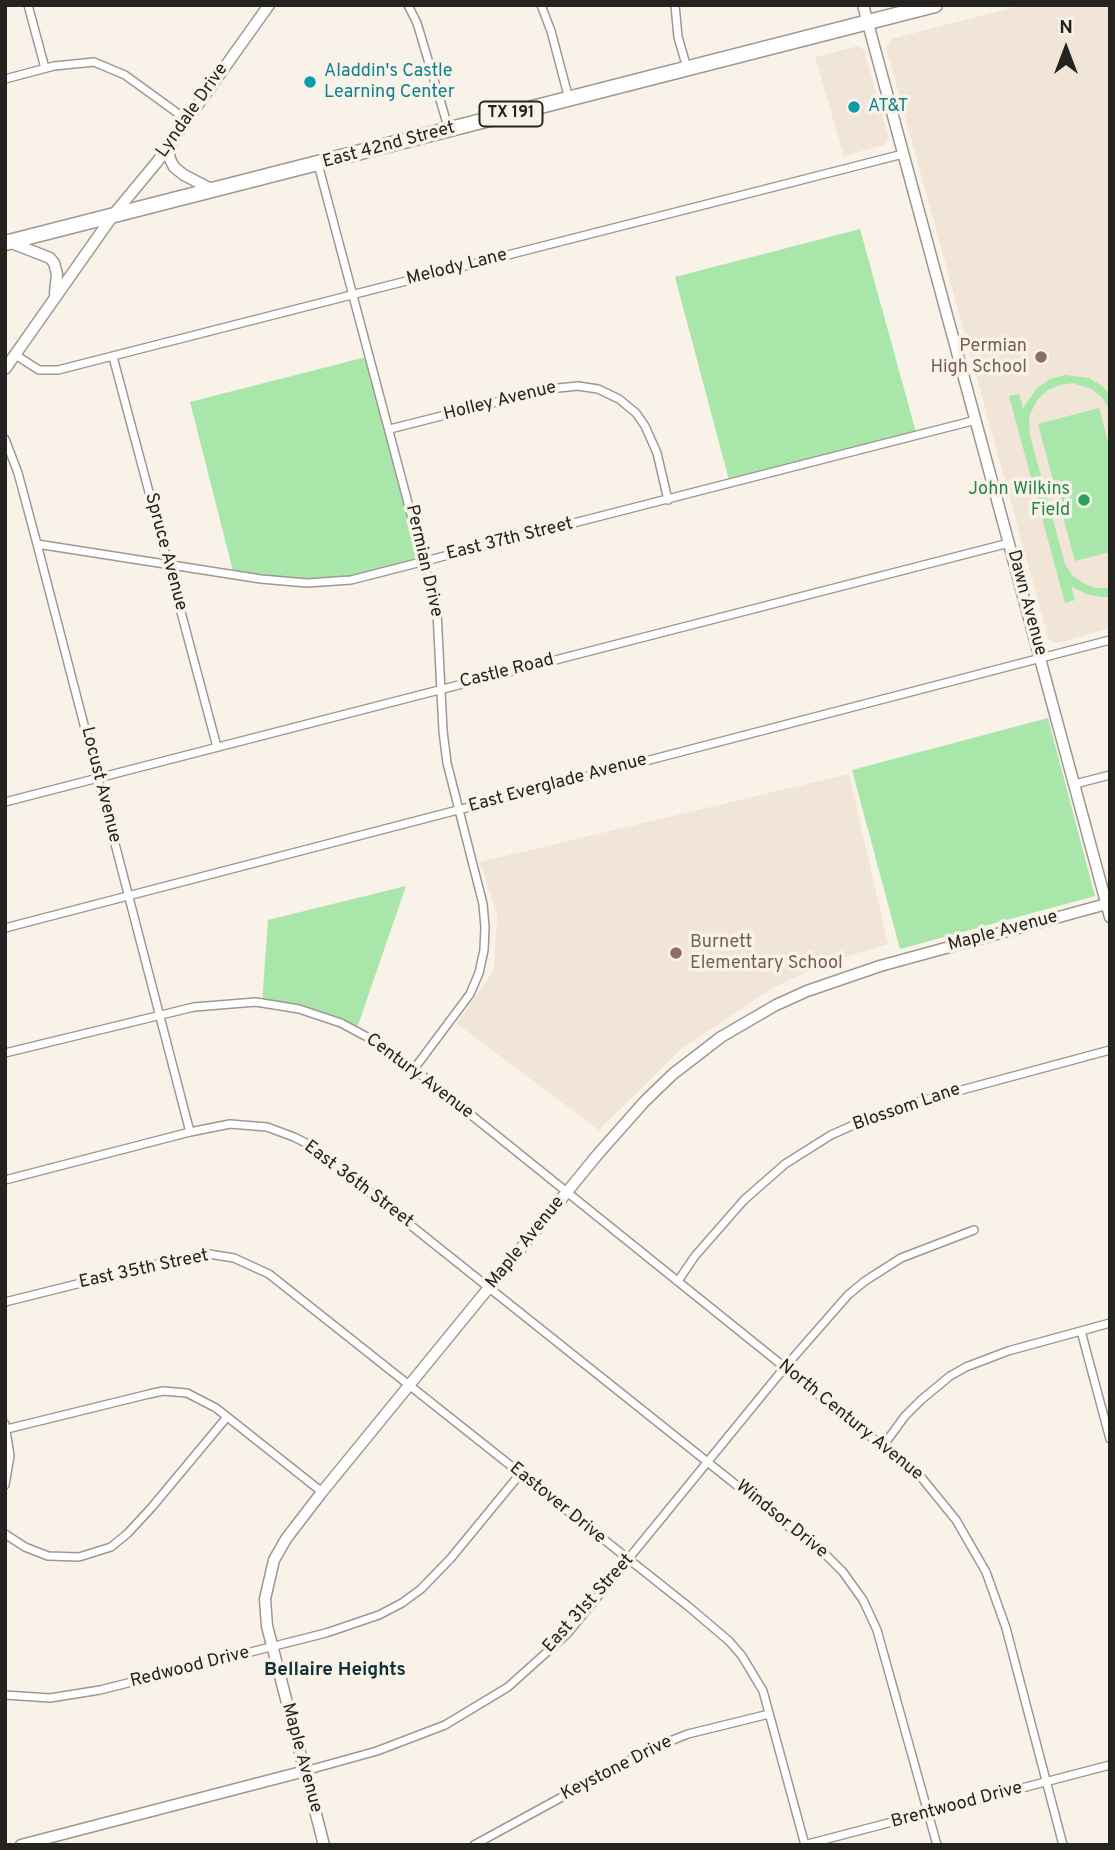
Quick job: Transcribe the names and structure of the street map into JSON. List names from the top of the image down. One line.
{"streets":{"highway":["TX 191","East 42nd Street"],"street":["Lyndale Drive","Melody Lane","Holley Avenue","East 37th Street","Spruce Avenue","Permian Drive","Dawn Avenue","Castle Road","East Everglade Avenue","Locust Avenue","Maple Avenue","Century Avenue","Blossom Lane","East 36th Street","East 35th Street","North Century Avenue","Eastover Drive","Windsor Drive","East 31st Street","Redwood Drive","Keystone Drive","Brentwood Drive"]},"crossings":[["Lyndale Drive","East 42nd Street"],["Lyndale Drive","Melody Lane"],["East 42nd Street","Permian Drive"],["East 42nd Street","Dawn Avenue"],["Melody Lane","Spruce Avenue"],["Melody Lane","Permian Drive"],["Melody Lane","Dawn Avenue"],["Holley Avenue","East 37th Street"],["Holley Avenue","Permian Drive"],["East 37th Street","Spruce Avenue"],["East 37th Street","Permian Drive"],["East 37th Street","Dawn Avenue"],["East 37th Street","Locust Avenue"],["Spruce Avenue","Castle Road"],["Permian Drive","Castle Road"],["Permian Drive","East Everglade Avenue"],["Permian Drive","Century Avenue"],["Dawn Avenue","Castle Road"],["Dawn Avenue","East Everglade Avenue"],["Dawn Avenue","Maple Avenue"],["Castle Road","Locust Avenue"],["East Everglade Avenue","Locust Avenue"],["Locust Avenue","Century Avenue"],["Locust Avenue","East 36th Street"],["Maple Avenue","Century Avenue"],["Maple Avenue","East 36th Street"],["Maple Avenue","East 35th Street"],["Maple Avenue","North Century Avenue"],["Maple Avenue","Eastover Drive"],["Maple Avenue","Windsor Drive"],["Maple Avenue","East 31st Street"],["Maple Avenue","Redwood Drive"],["Century Avenue","North Century Avenue"],["Blossom Lane","North Century Avenue"],["East 36th Street","Windsor Drive"],["East 35th Street","Eastover Drive"],["North Century Avenue","East 31st Street"],["North Century Avenue","Brentwood Drive"],["Eastover Drive","East 31st Street"],["Eastover Drive","Redwood Drive"],["Eastover Drive","Keystone Drive"],["Eastover Drive","Brentwood Drive"],["Windsor Drive","East 31st Street"],["Windsor Drive","Brentwood Drive"]],"districts":["Bellaire Heights"],"places":["Aladdin's Castle Learning Center","AT&T","Permian High School","John Wilkins Field","Burnett Elementary School"],"north":"top"}
